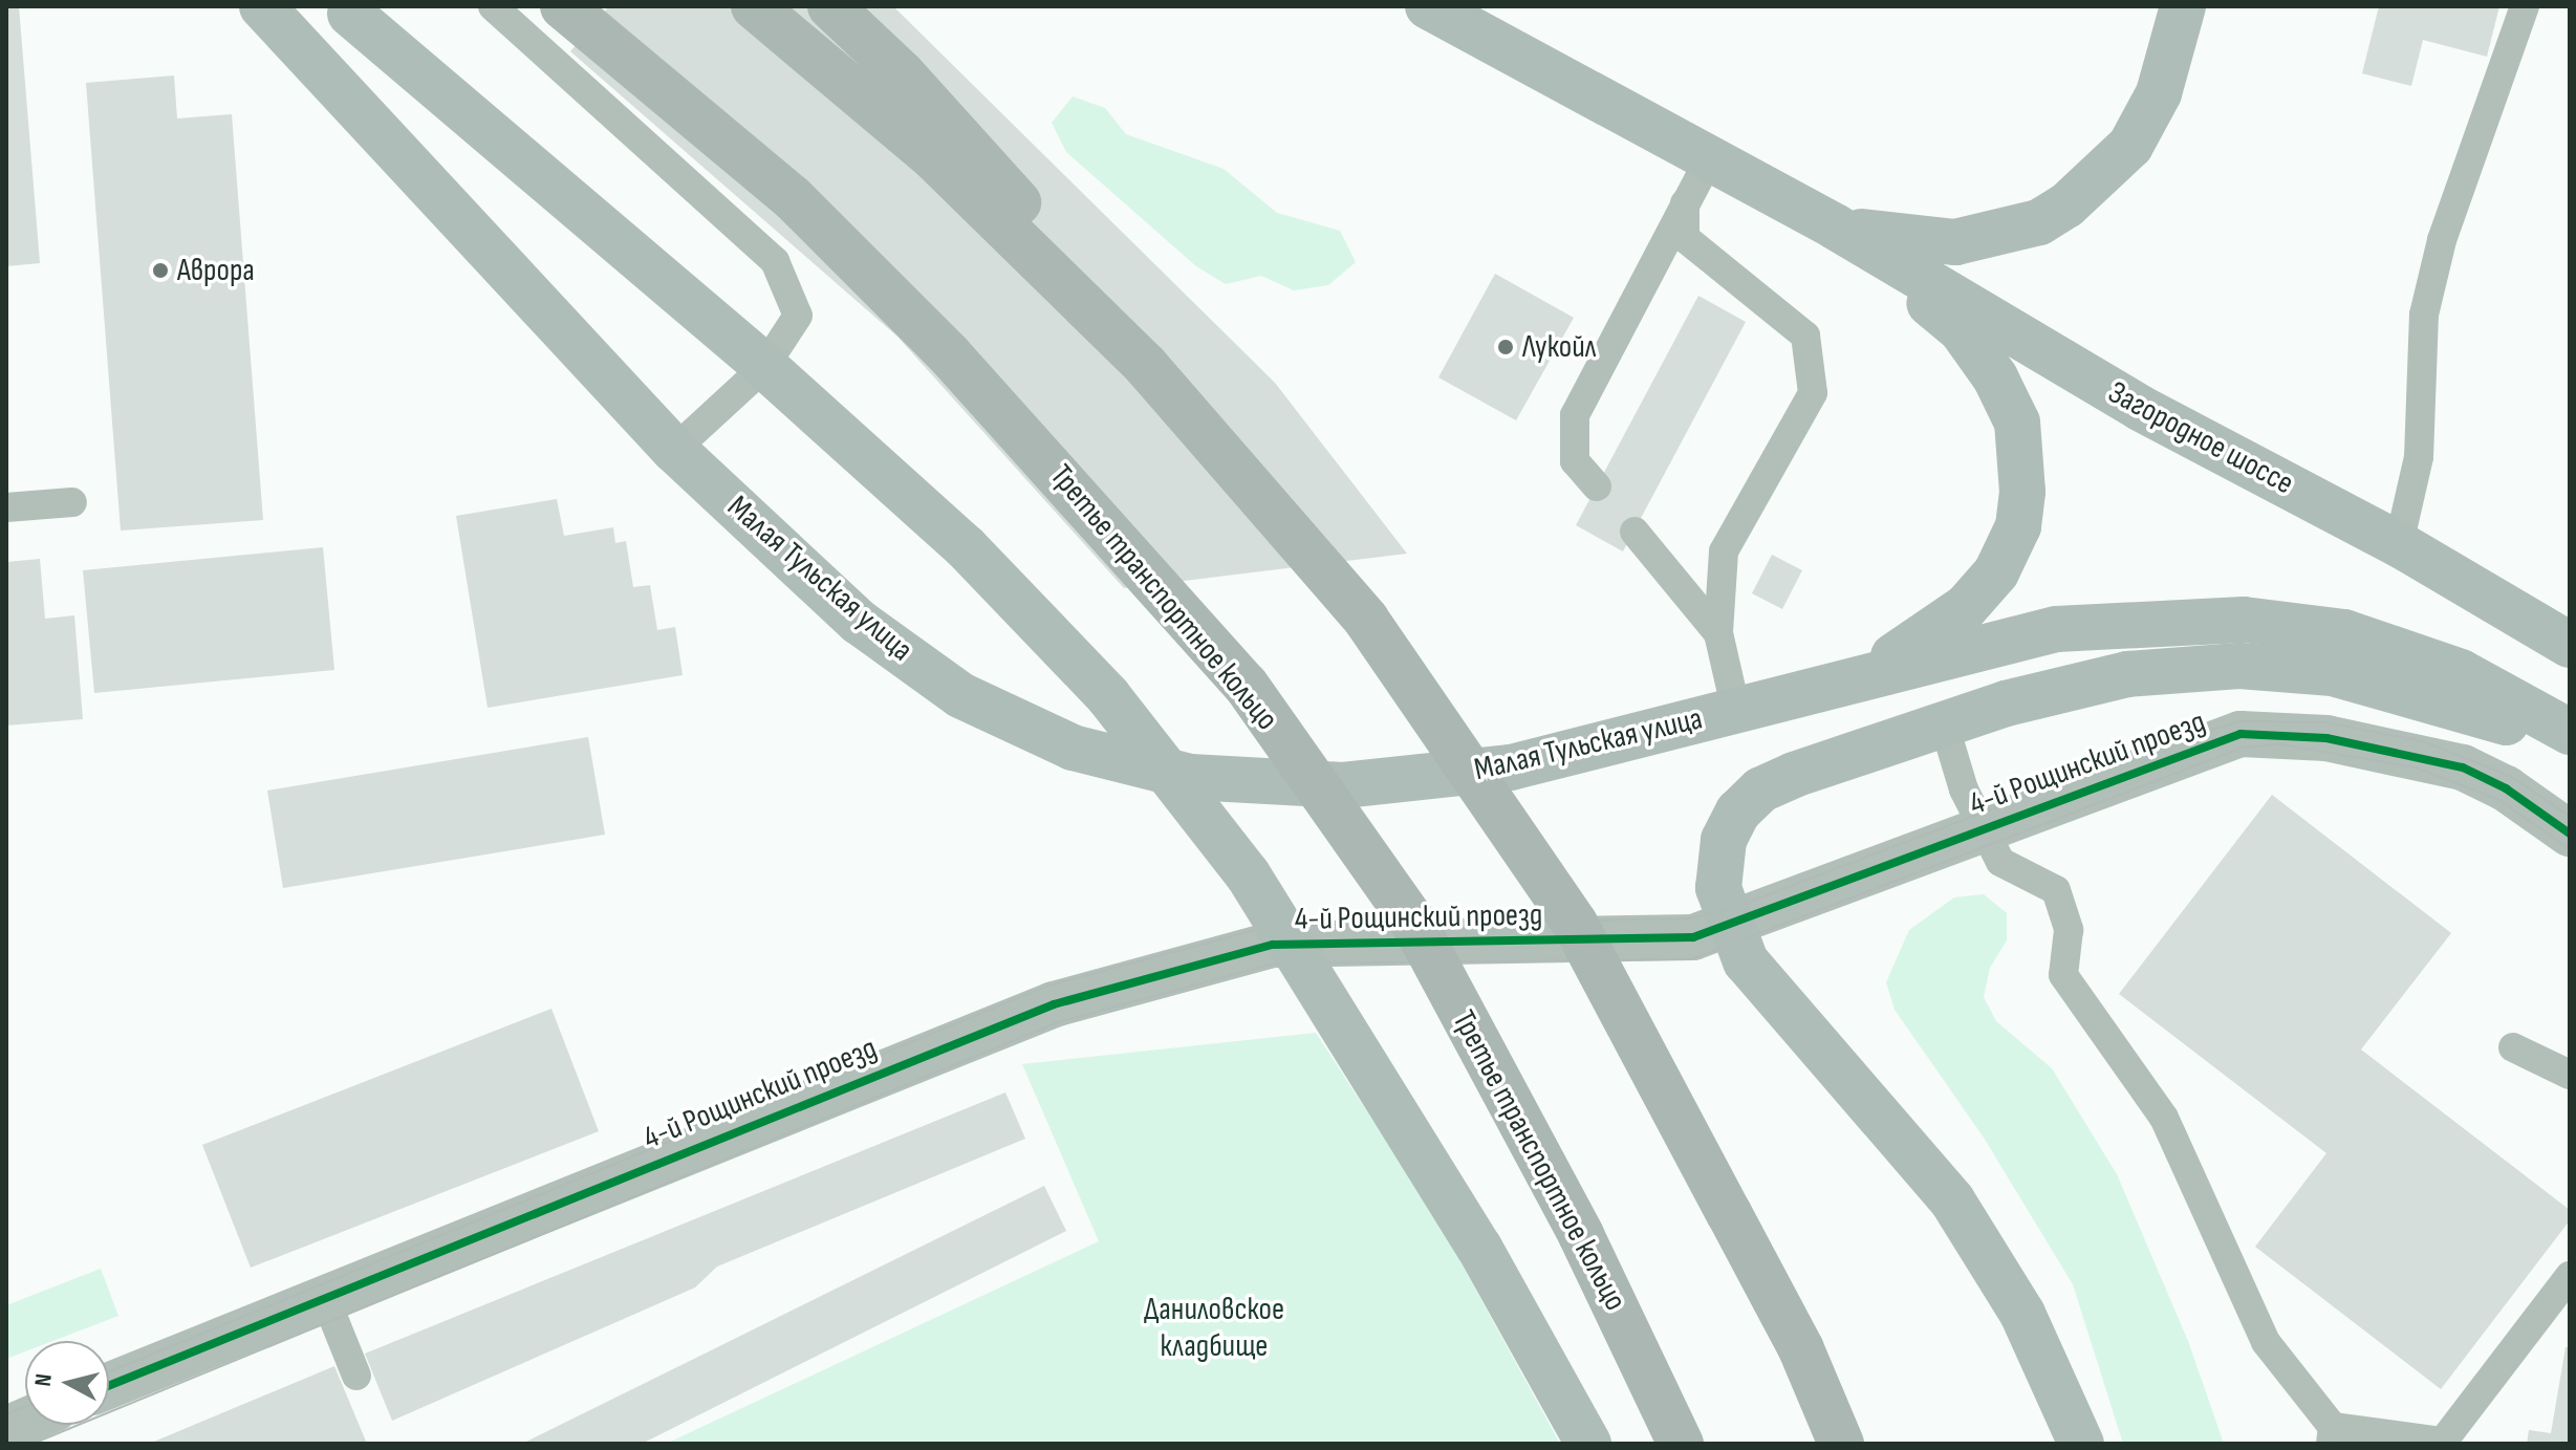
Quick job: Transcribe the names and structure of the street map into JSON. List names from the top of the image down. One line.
{"streets":{"main road":["Загородное шоссе","Малая Тульская улица","Третье транспортное кольцо"],"street":["4-й Рощинский проезд"]},"parks":["Даниловское кладбище"],"places":["Аврора","Лукойл"],"north":"left"}
